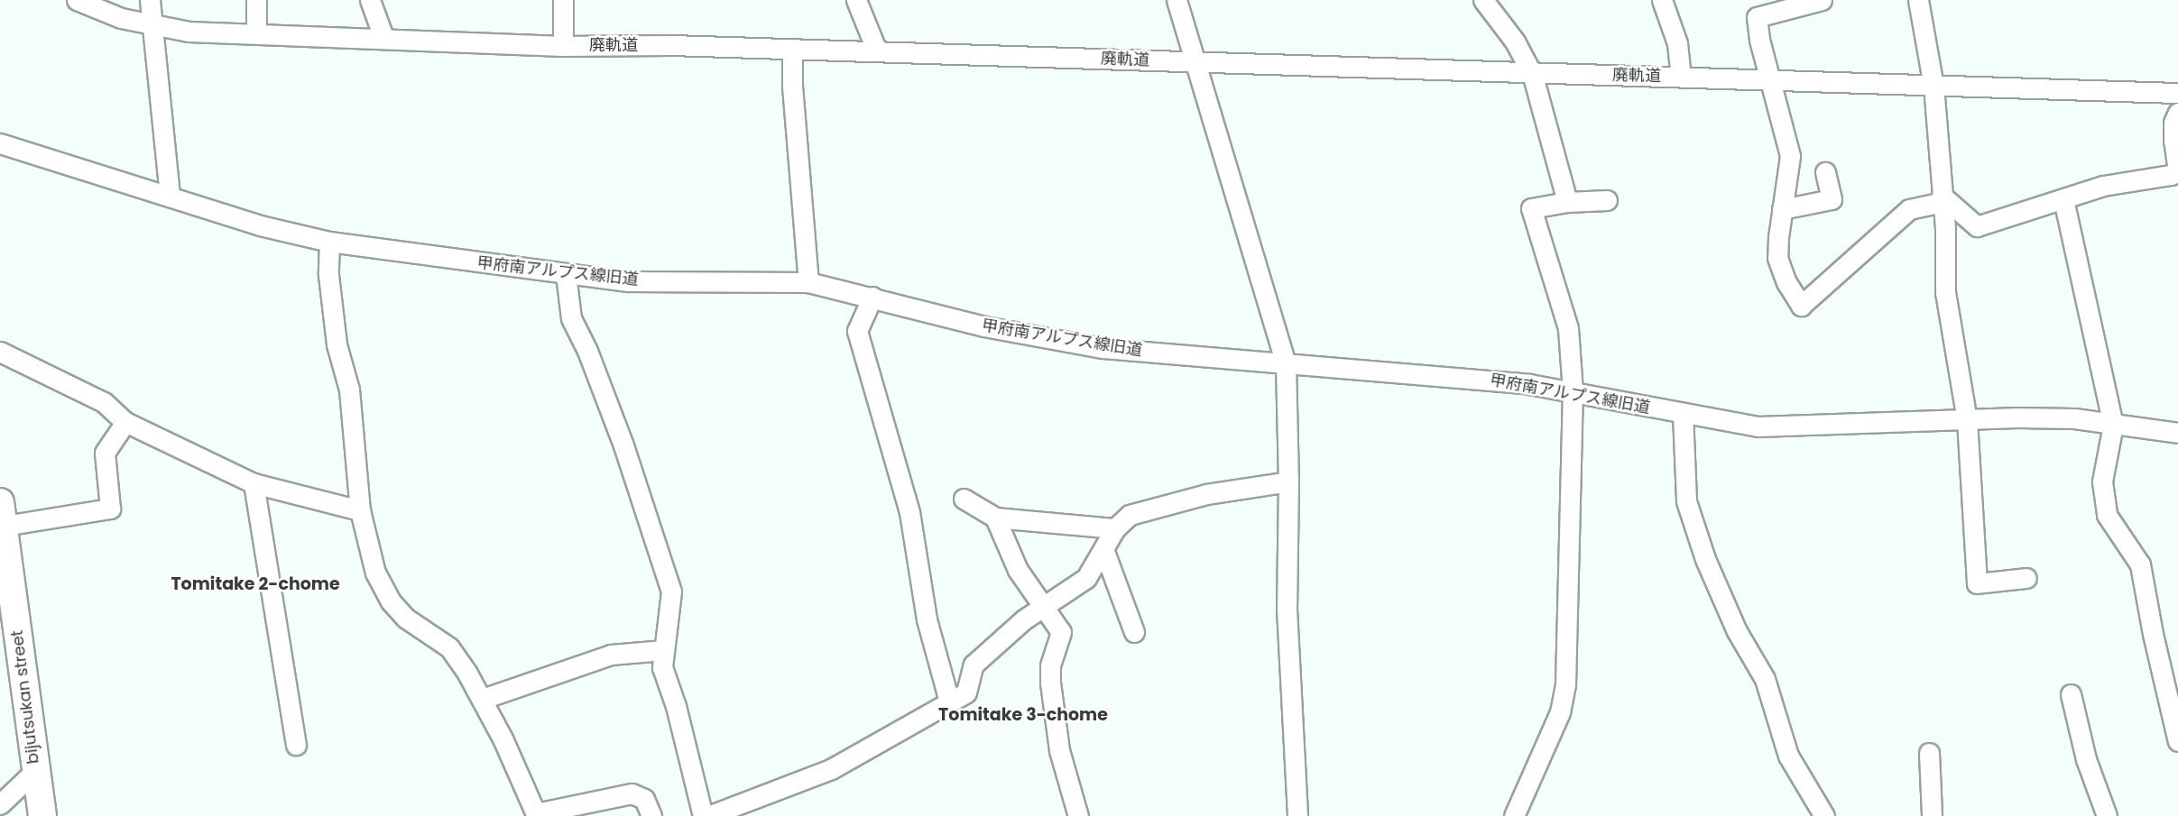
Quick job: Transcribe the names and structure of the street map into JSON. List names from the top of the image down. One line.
{"streets":{"highway":["bijutsukan street"],"street":["廃軌道","甲府南アルプス線旧道"]},"districts":["Tomitake 2-chome","Tomitake 3-chome"]}
